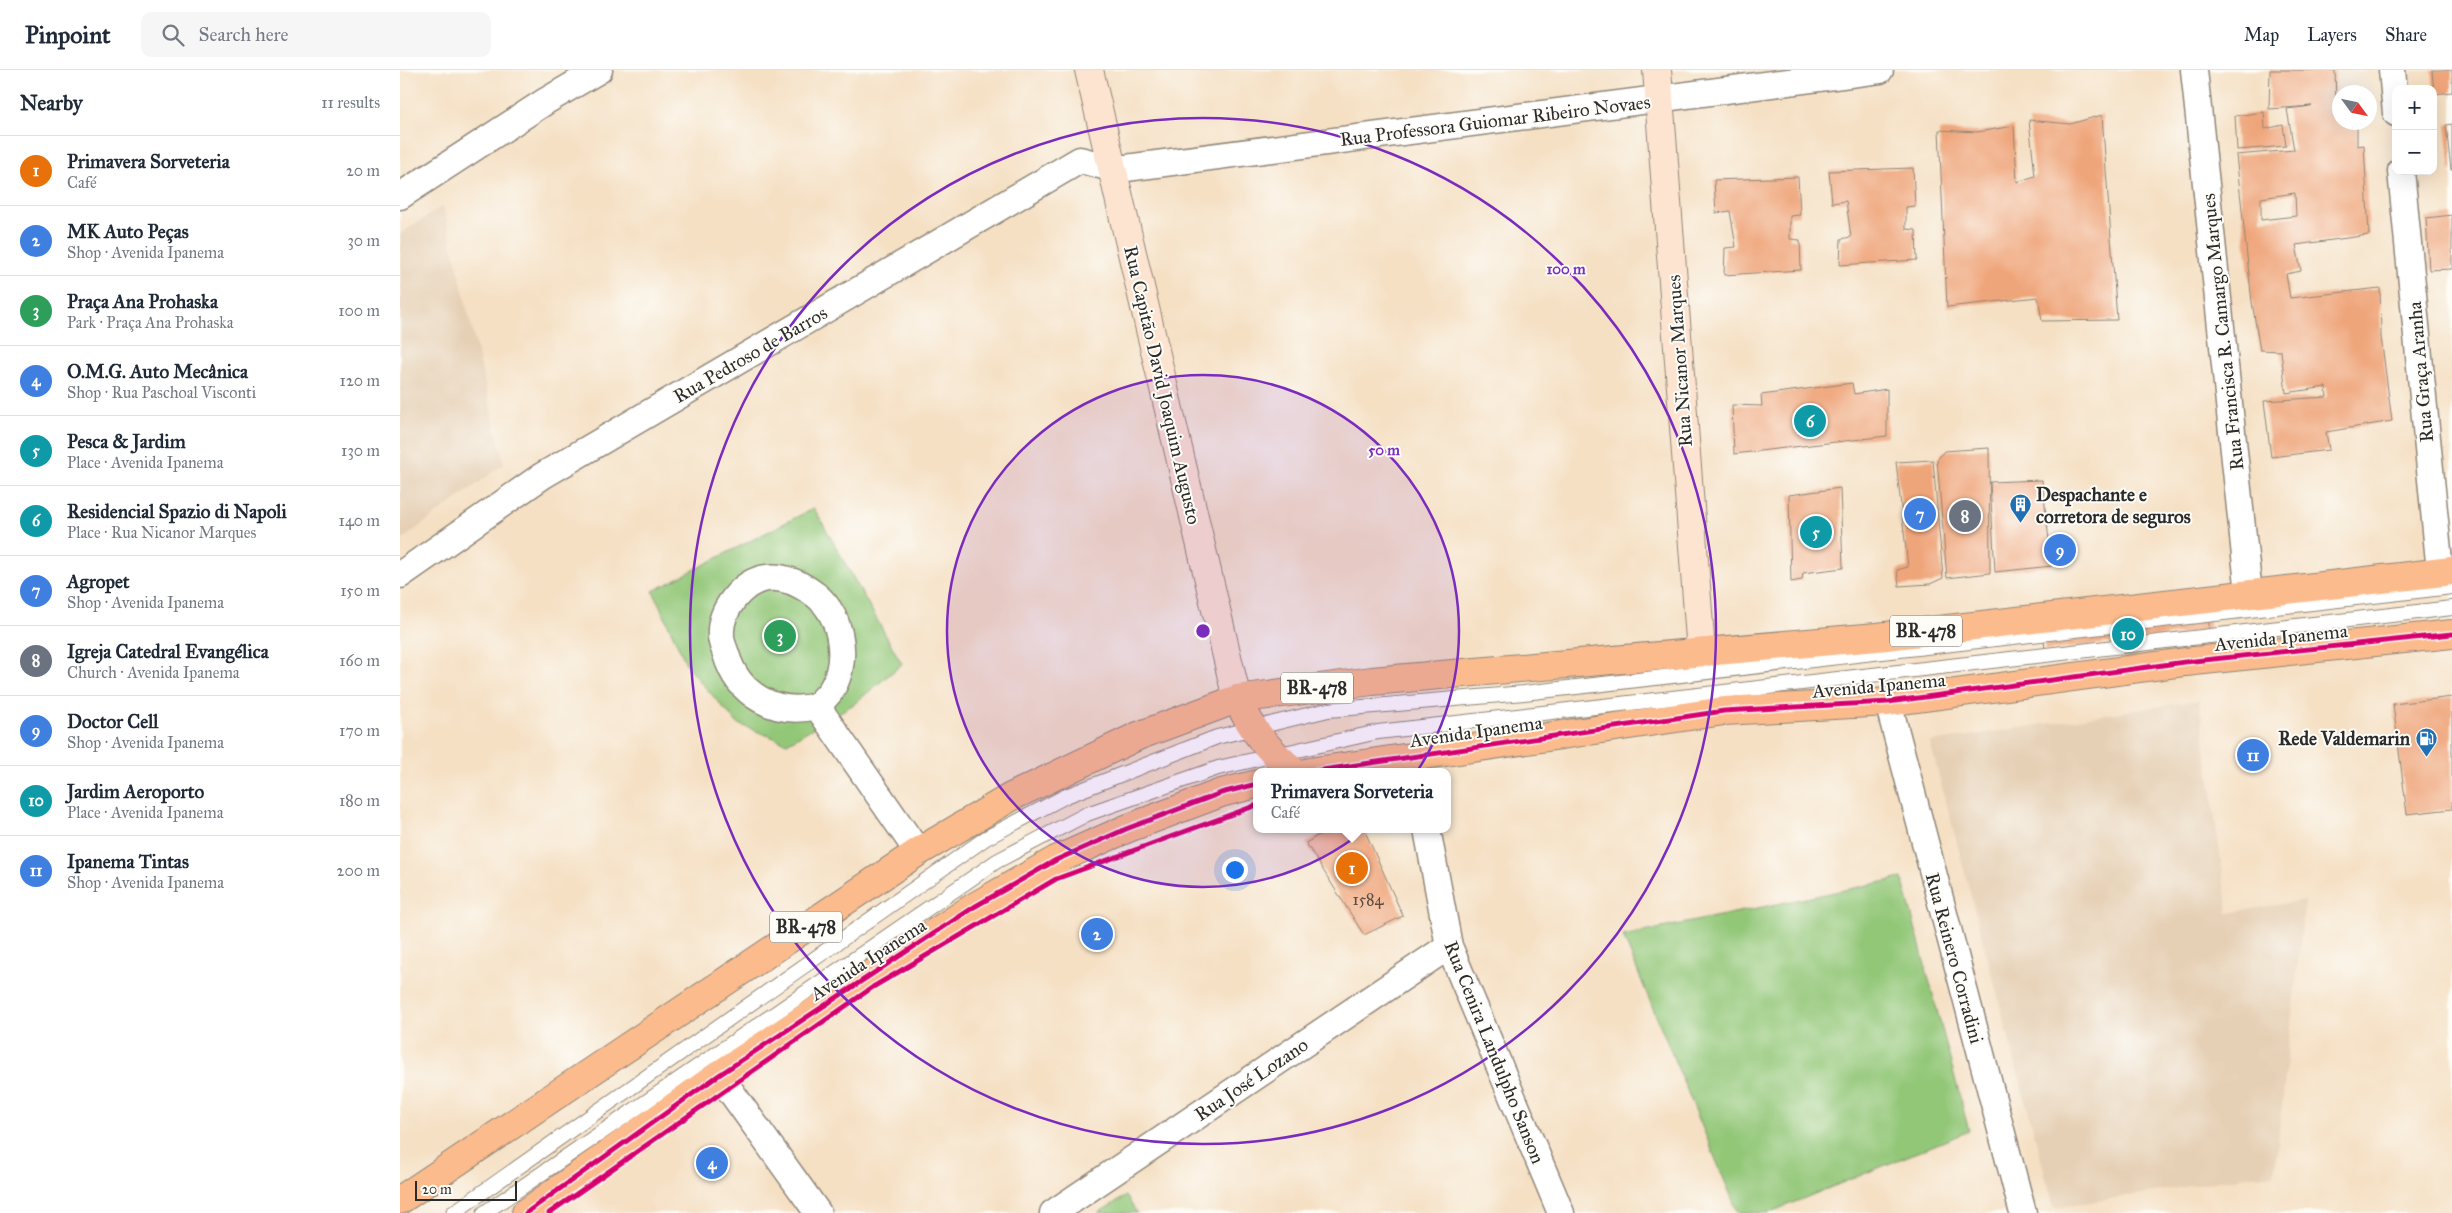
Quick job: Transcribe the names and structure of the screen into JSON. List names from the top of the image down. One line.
{"streets":{"main road":["Rua Nicanor Marques","Rua Capitão David Joaquim Augusto","BR-478","Avenida Ipanema"],"street":["Rua Professora Guiomar Ribeiro Novaes","Rua Francisca R. Camargo Marques","Rua Pedroso de Barros","Rua Graça Aranha","Rua Reinero Corradini","Rua Cenira Landulpho Sanson","Rua José Lozano"]},"crossings":[["Rua Professora Guiomar Ribeiro Novaes","Rua Pedroso de Barros"],["Rua Professora Guiomar Ribeiro Novaes","Rua Nicanor Marques"],["Rua Professora Guiomar Ribeiro Novaes","Rua Capitão David Joaquim Augusto"],["Rua Francisca R. Camargo Marques","BR-478"],["Rua Pedroso de Barros","Rua Capitão David Joaquim Augusto"],["Rua Nicanor Marques","BR-478"],["Rua Graça Aranha","BR-478"],["Rua Capitão David Joaquim Augusto","BR-478"],["Avenida Ipanema","Rua Reinero Corradini"],["Rua Cenira Landulpho Sanson","Rua José Lozano"]],"places":{"building":["Despachante e corretora de seguros"],"fuel station":["Rede Valdemarin"]},"house_numbers":["1584"],"scale_bar":"20 m","north":"bottom right","page":{"header":"Pinpoint","search":"Search here","nav":["Map","Layers","Share"],"heading":["Nearby","11 results"],"map_buttons":["+","−"],"list":[{"mark":"1","name":"Primavera Sorveteria","note":"Café","value":"20 m"},{"mark":"2","name":"MK Auto Peças","note":"Shop · Avenida Ipanema","value":"30 m"},{"mark":"3","name":"Praça Ana Prohaska","note":"Park · Praça Ana Prohaska","value":"100 m"},{"mark":"4","name":"O.M.G. Auto Mecânica","note":"Shop · Rua Paschoal Visconti","value":"120 m"},{"mark":"5","name":"Pesca & Jardim","note":"Place · Avenida Ipanema","value":"130 m"},{"mark":"6","name":"Residencial Spazio di Napoli","note":"Place · Rua Nicanor Marques","value":"140 m"},{"mark":"7","name":"Agropet","note":"Shop · Avenida Ipanema","value":"150 m"},{"mark":"8","name":"Igreja Catedral Evangélica","note":"Church · Avenida Ipanema","value":"160 m"},{"mark":"9","name":"Doctor Cell","note":"Shop · Avenida Ipanema","value":"170 m"},{"mark":"10","name":"Jardim Aeroporto","note":"Place · Avenida Ipanema","value":"180 m"},{"mark":"11","name":"Ipanema Tintas","note":"Shop · Avenida Ipanema","value":"200 m"}],"pins":["6","7","8","5","9","10","3","11","1","2","4"],"popup":["Primavera Sorveteria","Café"],"scale":"20 m"},"rings":["100 m","50 m"]}
